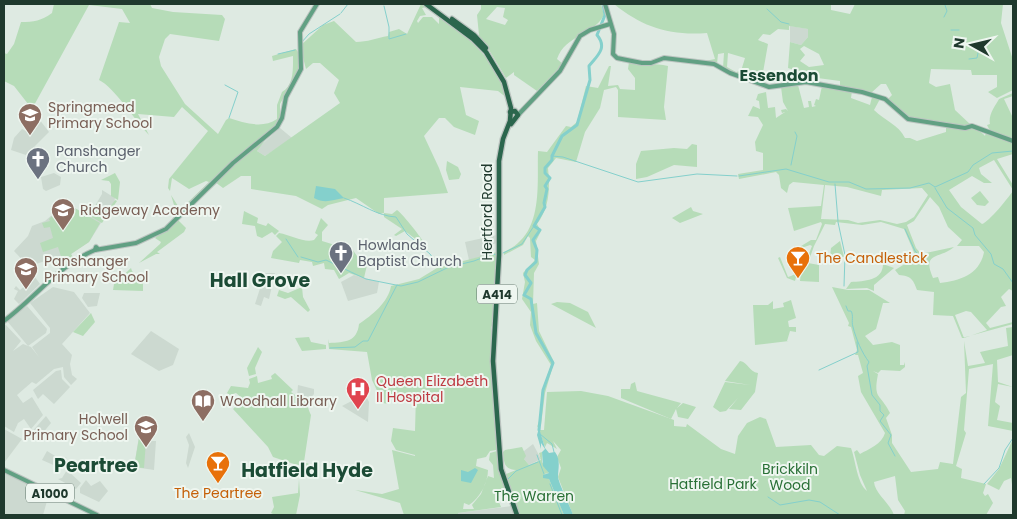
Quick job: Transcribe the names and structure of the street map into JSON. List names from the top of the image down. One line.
{"streets":{"highway":["Hertford Road","A414"],"main road":["A1000"]},"districts":["Essendon","Hall Grove","Peartree","Hatfield Hyde"],"parks":["Brickkiln Wood","Hatfield Park","The Warren"],"places":{"school or university":["Springmead Primary School","Ridgeway Academy","Panshanger Primary School","Holwell Primary School"],"church":["Panshanger Church","Howlands Baptist Church"],"bar":["The Candlestick","The Peartree"],"hospital":["Queen Elizabeth II Hospital"],"library":["Woodhall Library"]},"north":"left"}
